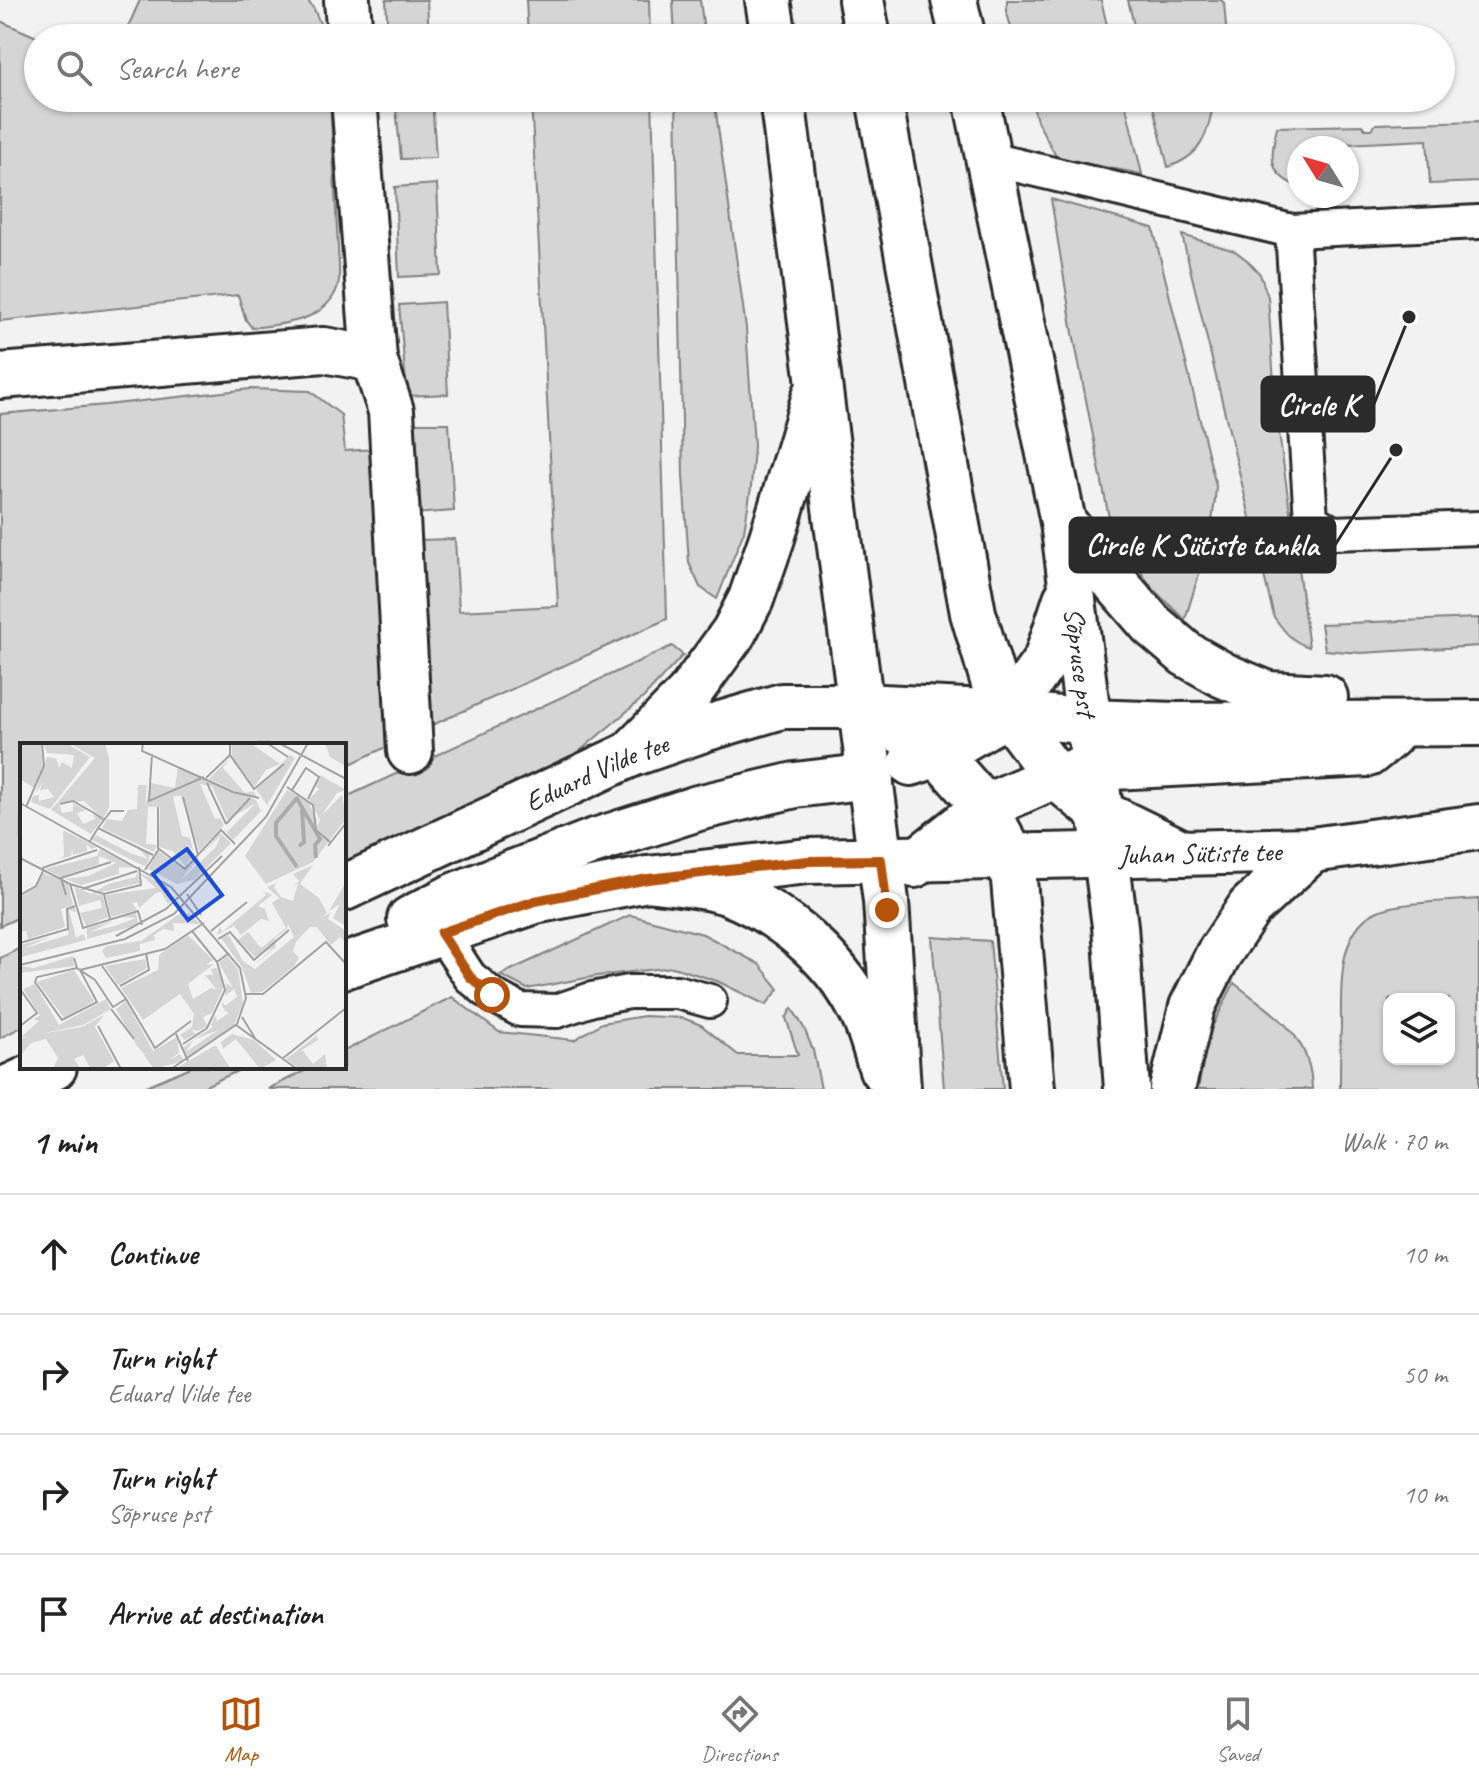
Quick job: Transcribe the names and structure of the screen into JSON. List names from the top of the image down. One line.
{"streets":{"street":["Sõpruse pst","Eduard Vilde tee","Juhan Sütiste tee"]},"crossings":[["Sõpruse pst","Eduard Vilde tee"],["Sõpruse pst","Juhan Sütiste tee"]],"places":["Circle K","Circle K Sütiste tankla"],"north":"top left","page":{"search":"Search here","heading":["1 min","Walk · 70 m"],"list":[["Continue","10 m"],["Turn right","Eduard Vilde tee","50 m"],["Turn right","Sõpruse pst","10 m"],"Arrive at destination"],"nav":["Map","Directions","Saved"]}}
